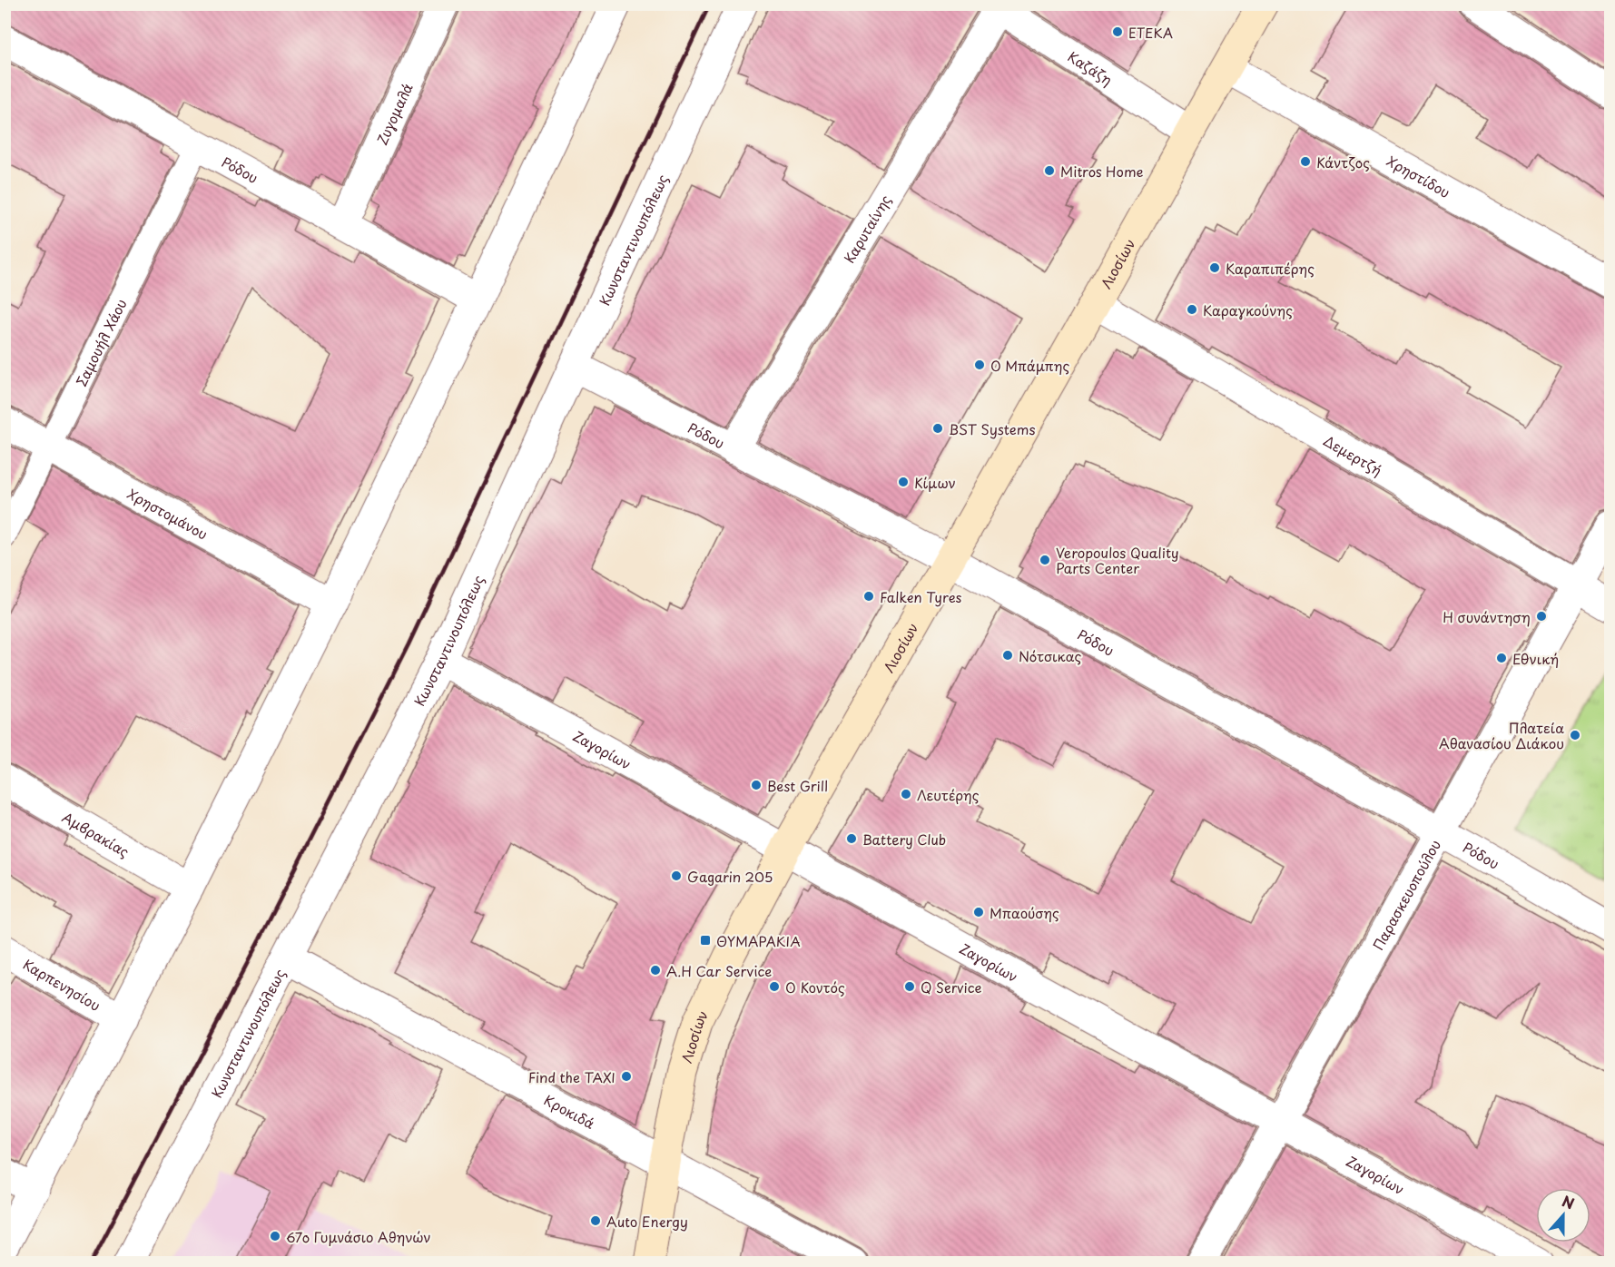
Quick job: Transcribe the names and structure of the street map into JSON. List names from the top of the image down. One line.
{"streets":{"main road":["Λιοσίων"],"street":["Καζάζη","Ζυγομαλά","Ρόδου","Χρηστίδου","Καρυταίνης","Κωνσταντινουπόλεως","Δεμερτζή","Χρηστομάνου","Ζαγορίων","Αμβρακίας","Παρασκευοπούλου","Καρπενησίου","Κροκιδά"],"lane":["Σαμουήλ Χάου"]},"crossings":[["Καζάζη","Καρυταίνης"],["Καζάζη","Λιοσίων"],["Ζυγομαλά","Ρόδου"],["Ρόδου","Καρυταίνης"],["Ρόδου","Κωνσταντινουπόλεως"],["Ρόδου","Λιοσίων"],["Ρόδου","Σαμουήλ Χάου"],["Ρόδου","Παρασκευοπούλου"],["Χρηστίδου","Λιοσίων"],["Κωνσταντινουπόλεως","Ζαγορίων"],["Κωνσταντινουπόλεως","Κροκιδά"],["Λιοσίων","Δεμερτζή"],["Λιοσίων","Ζαγορίων"],["Λιοσίων","Κροκιδά"],["Σαμουήλ Χάου","Χρηστομάνου"],["Δεμερτζή","Παρασκευοπούλου"],["Ζαγορίων","Παρασκευοπούλου"]],"places":{"other":["ETEKA","Κάντζος","Mitros Home","Καραπιπέρης","Καραγκούνης","Ο Μπάμπης","BST Systems","Κίμων","Veropoulos Quality Parts Center","Falken Tyres","Η συνάντηση","Νότσικας","Εθνική","Πλατεία Αθανασίου Διάκου","Best Grill","Λευτέρης","Battery Club","Gagarin 205","Μπαούσης","A.H Car Service","Ο Κοντός","Q Service","Find the TAXI","Auto Energy","67ο Γυμνάσιο Αθηνών"],"transit":["ΘΥΜΑΡΑΚΙΑ"]},"north":"top"}
